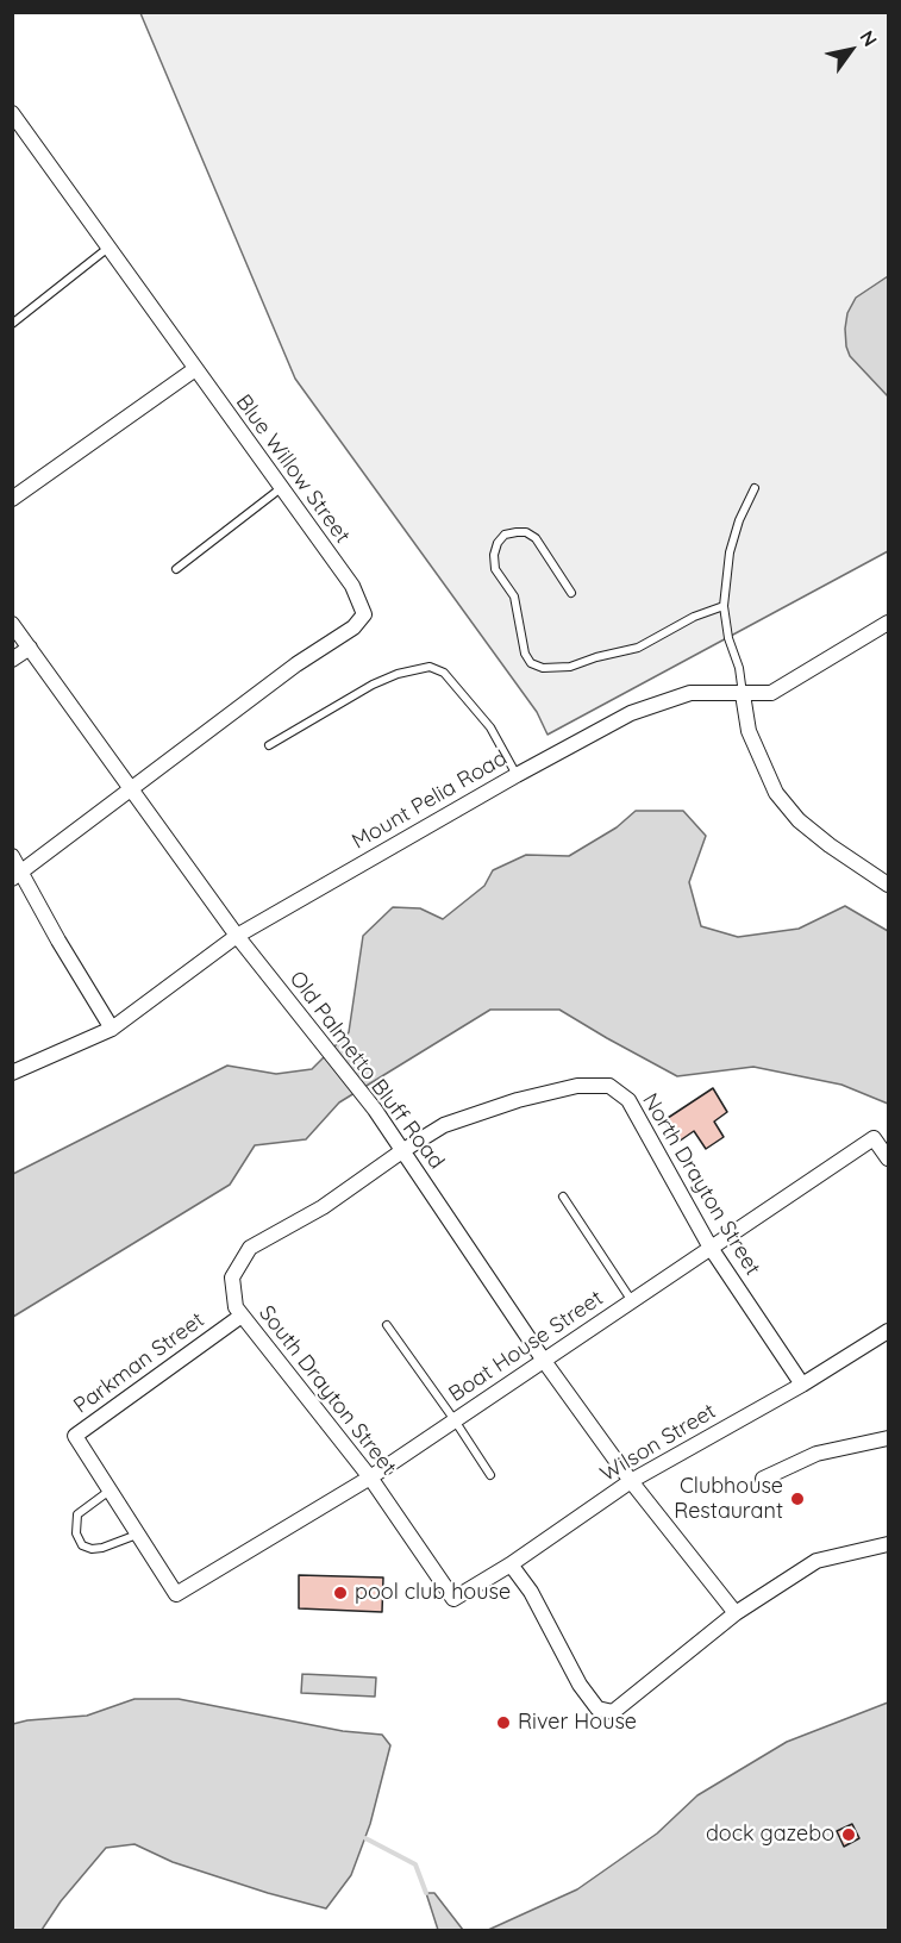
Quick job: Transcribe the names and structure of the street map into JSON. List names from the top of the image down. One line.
{"streets":{"street":["Blue Willow Street","Mount Pelia Road","Old Palmetto Bluff Road","North Drayton Street","Boat House Street","Parkman Street","South Drayton Street","Wilson Street"]},"crossings":[["Blue Willow Street","Old Palmetto Bluff Road"],["Mount Pelia Road","Old Palmetto Bluff Road"],["Old Palmetto Bluff Road","North Drayton Street"],["Old Palmetto Bluff Road","Boat House Street"],["Old Palmetto Bluff Road","South Drayton Street"],["Old Palmetto Bluff Road","Wilson Street"],["North Drayton Street","Boat House Street"],["North Drayton Street","South Drayton Street"],["North Drayton Street","Wilson Street"],["Boat House Street","Parkman Street"],["Boat House Street","South Drayton Street"],["Parkman Street","South Drayton Street"],["South Drayton Street","Wilson Street"]],"places":["Clubhouse Restaurant","pool club house","River House","dock gazebo"],"north":"top right"}
